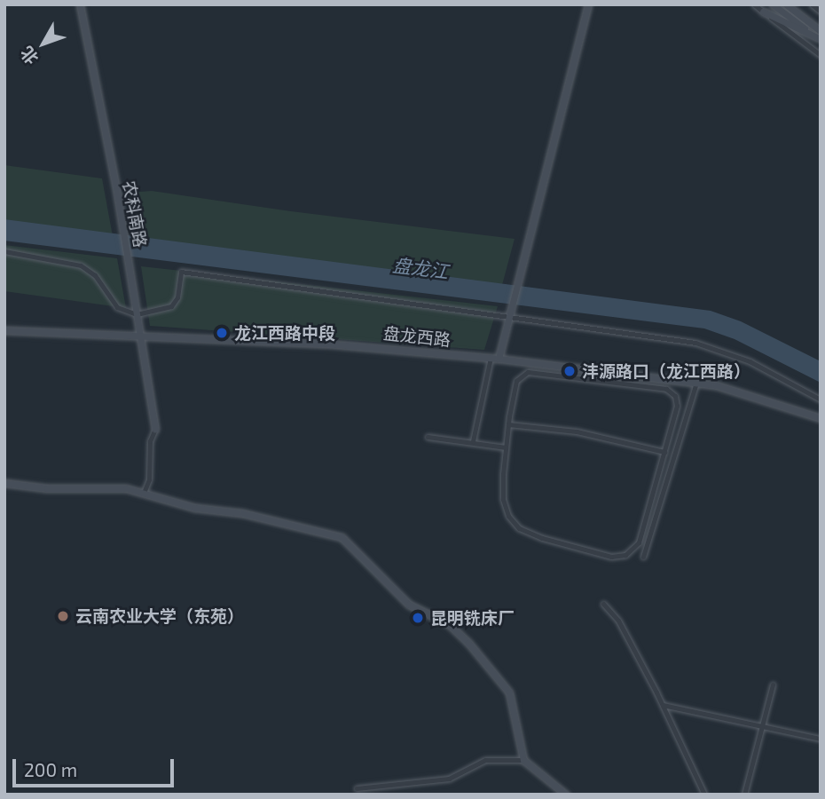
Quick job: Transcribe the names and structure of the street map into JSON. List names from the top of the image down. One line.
{"streets":{"street":["农科南路","盘龙西路"]},"crossings":[["农科南路","盘龙西路"]],"water":["盘龙江"],"places":["龙江西路中段","沣源路口（龙江西路）","云南农业大学（东苑）","昆明铣床厂"],"scale_bar":"200 m","north":"bottom left"}
